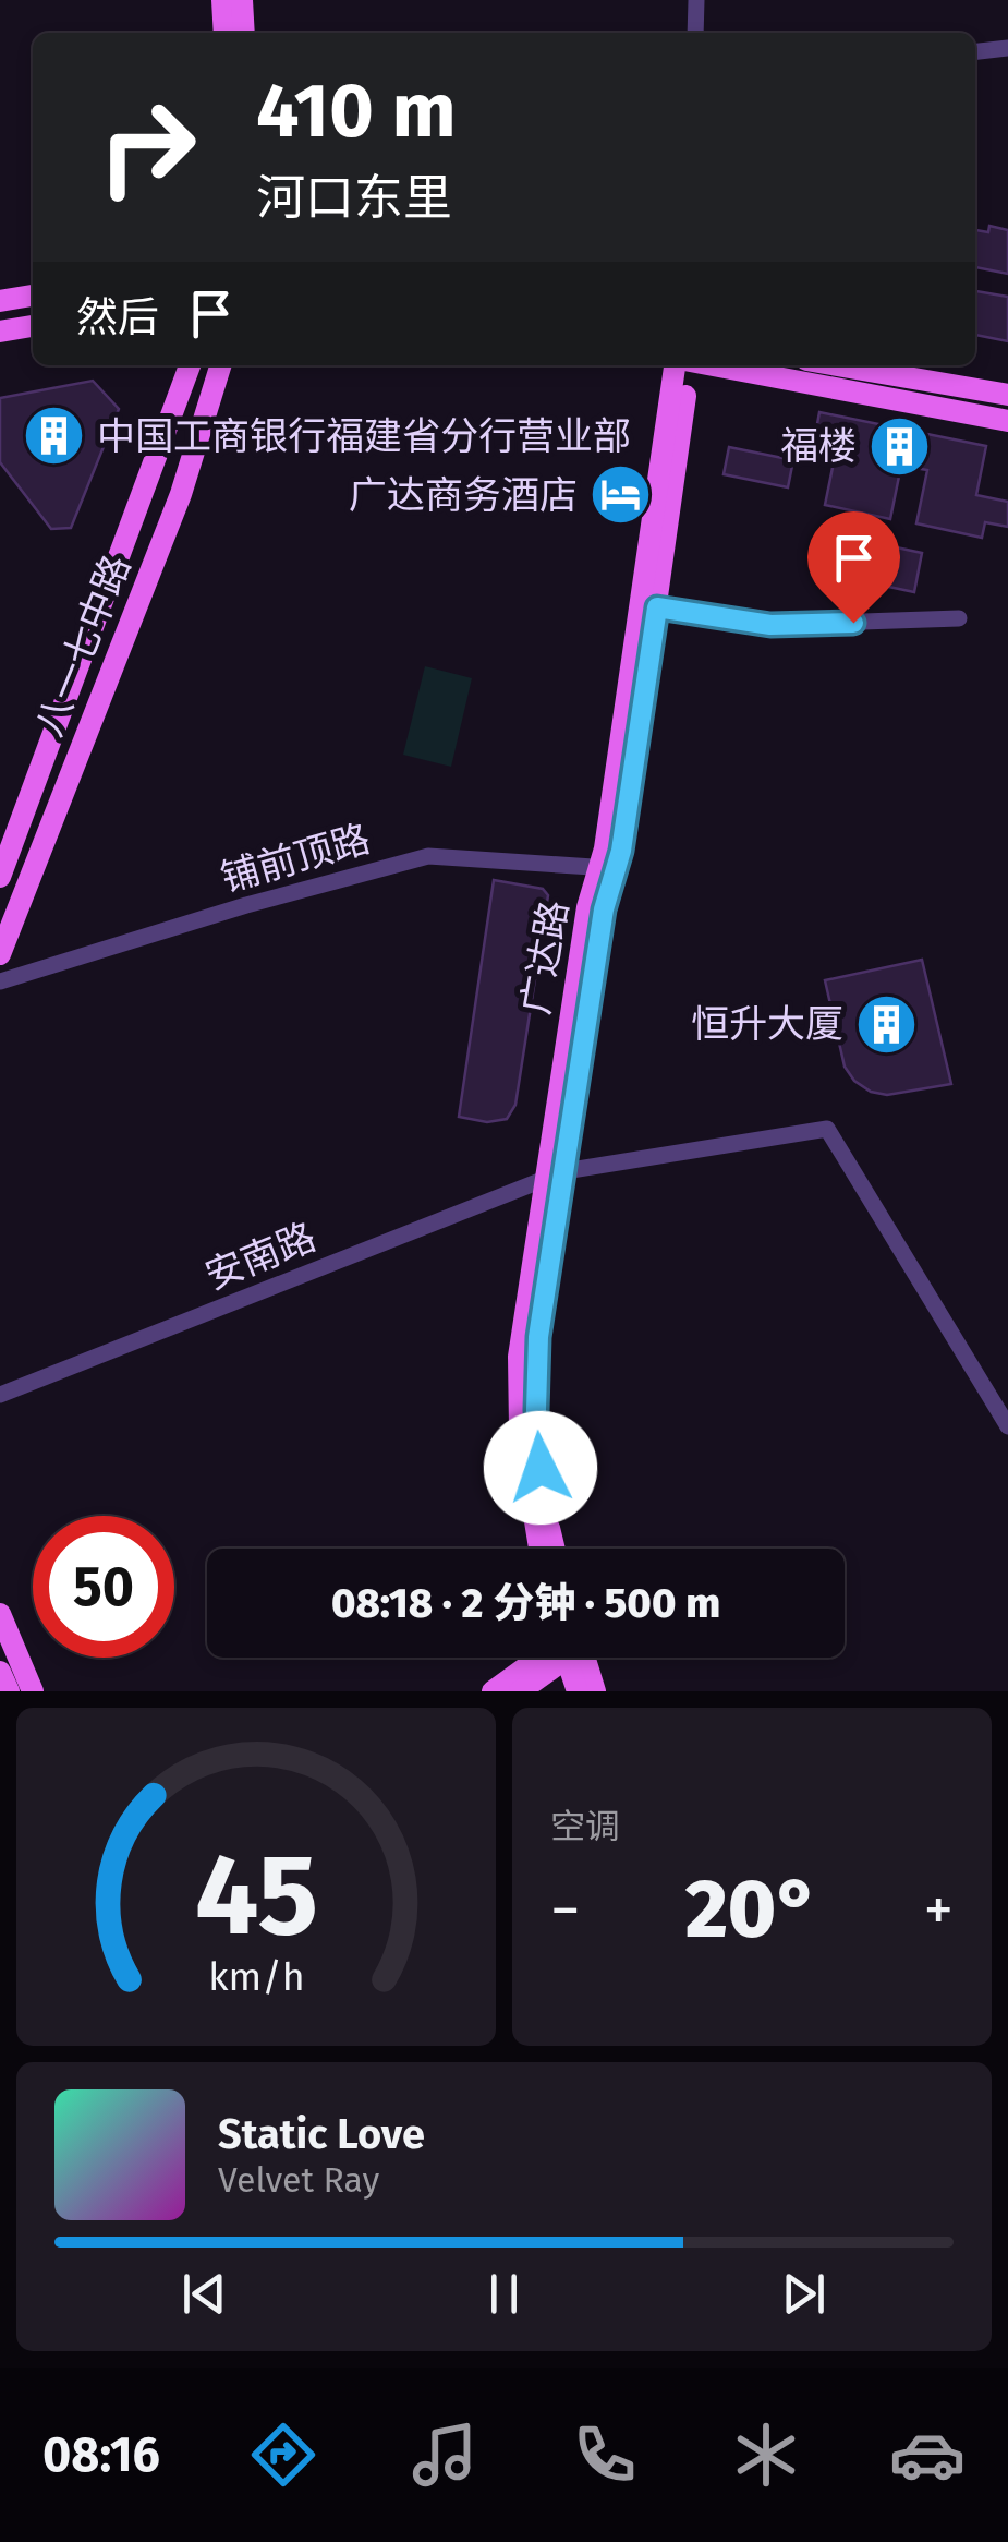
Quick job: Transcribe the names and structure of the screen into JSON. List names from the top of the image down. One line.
{"streets":{"main road":["八一七中路","广达路"],"street":["铺前顶路","安南路"]},"crossings":[["铺前顶路","广达路"],["广达路","安南路"]],"places":{"building":["中国工商银行福建省分行营业部","福楼","恒升大厦"],"hotel":["广达商务酒店"]},"page":{"turn":["410 m","河口东里"],"then":"然后","limit":"50","trip":"08:18 · 2 分钟 · 500 m","tile":"空调","heat":["−","20°","+"],"song":["Static Love","Velvet Ray"],"tabs":"08:16","gauge":["45","km/h"]}}
